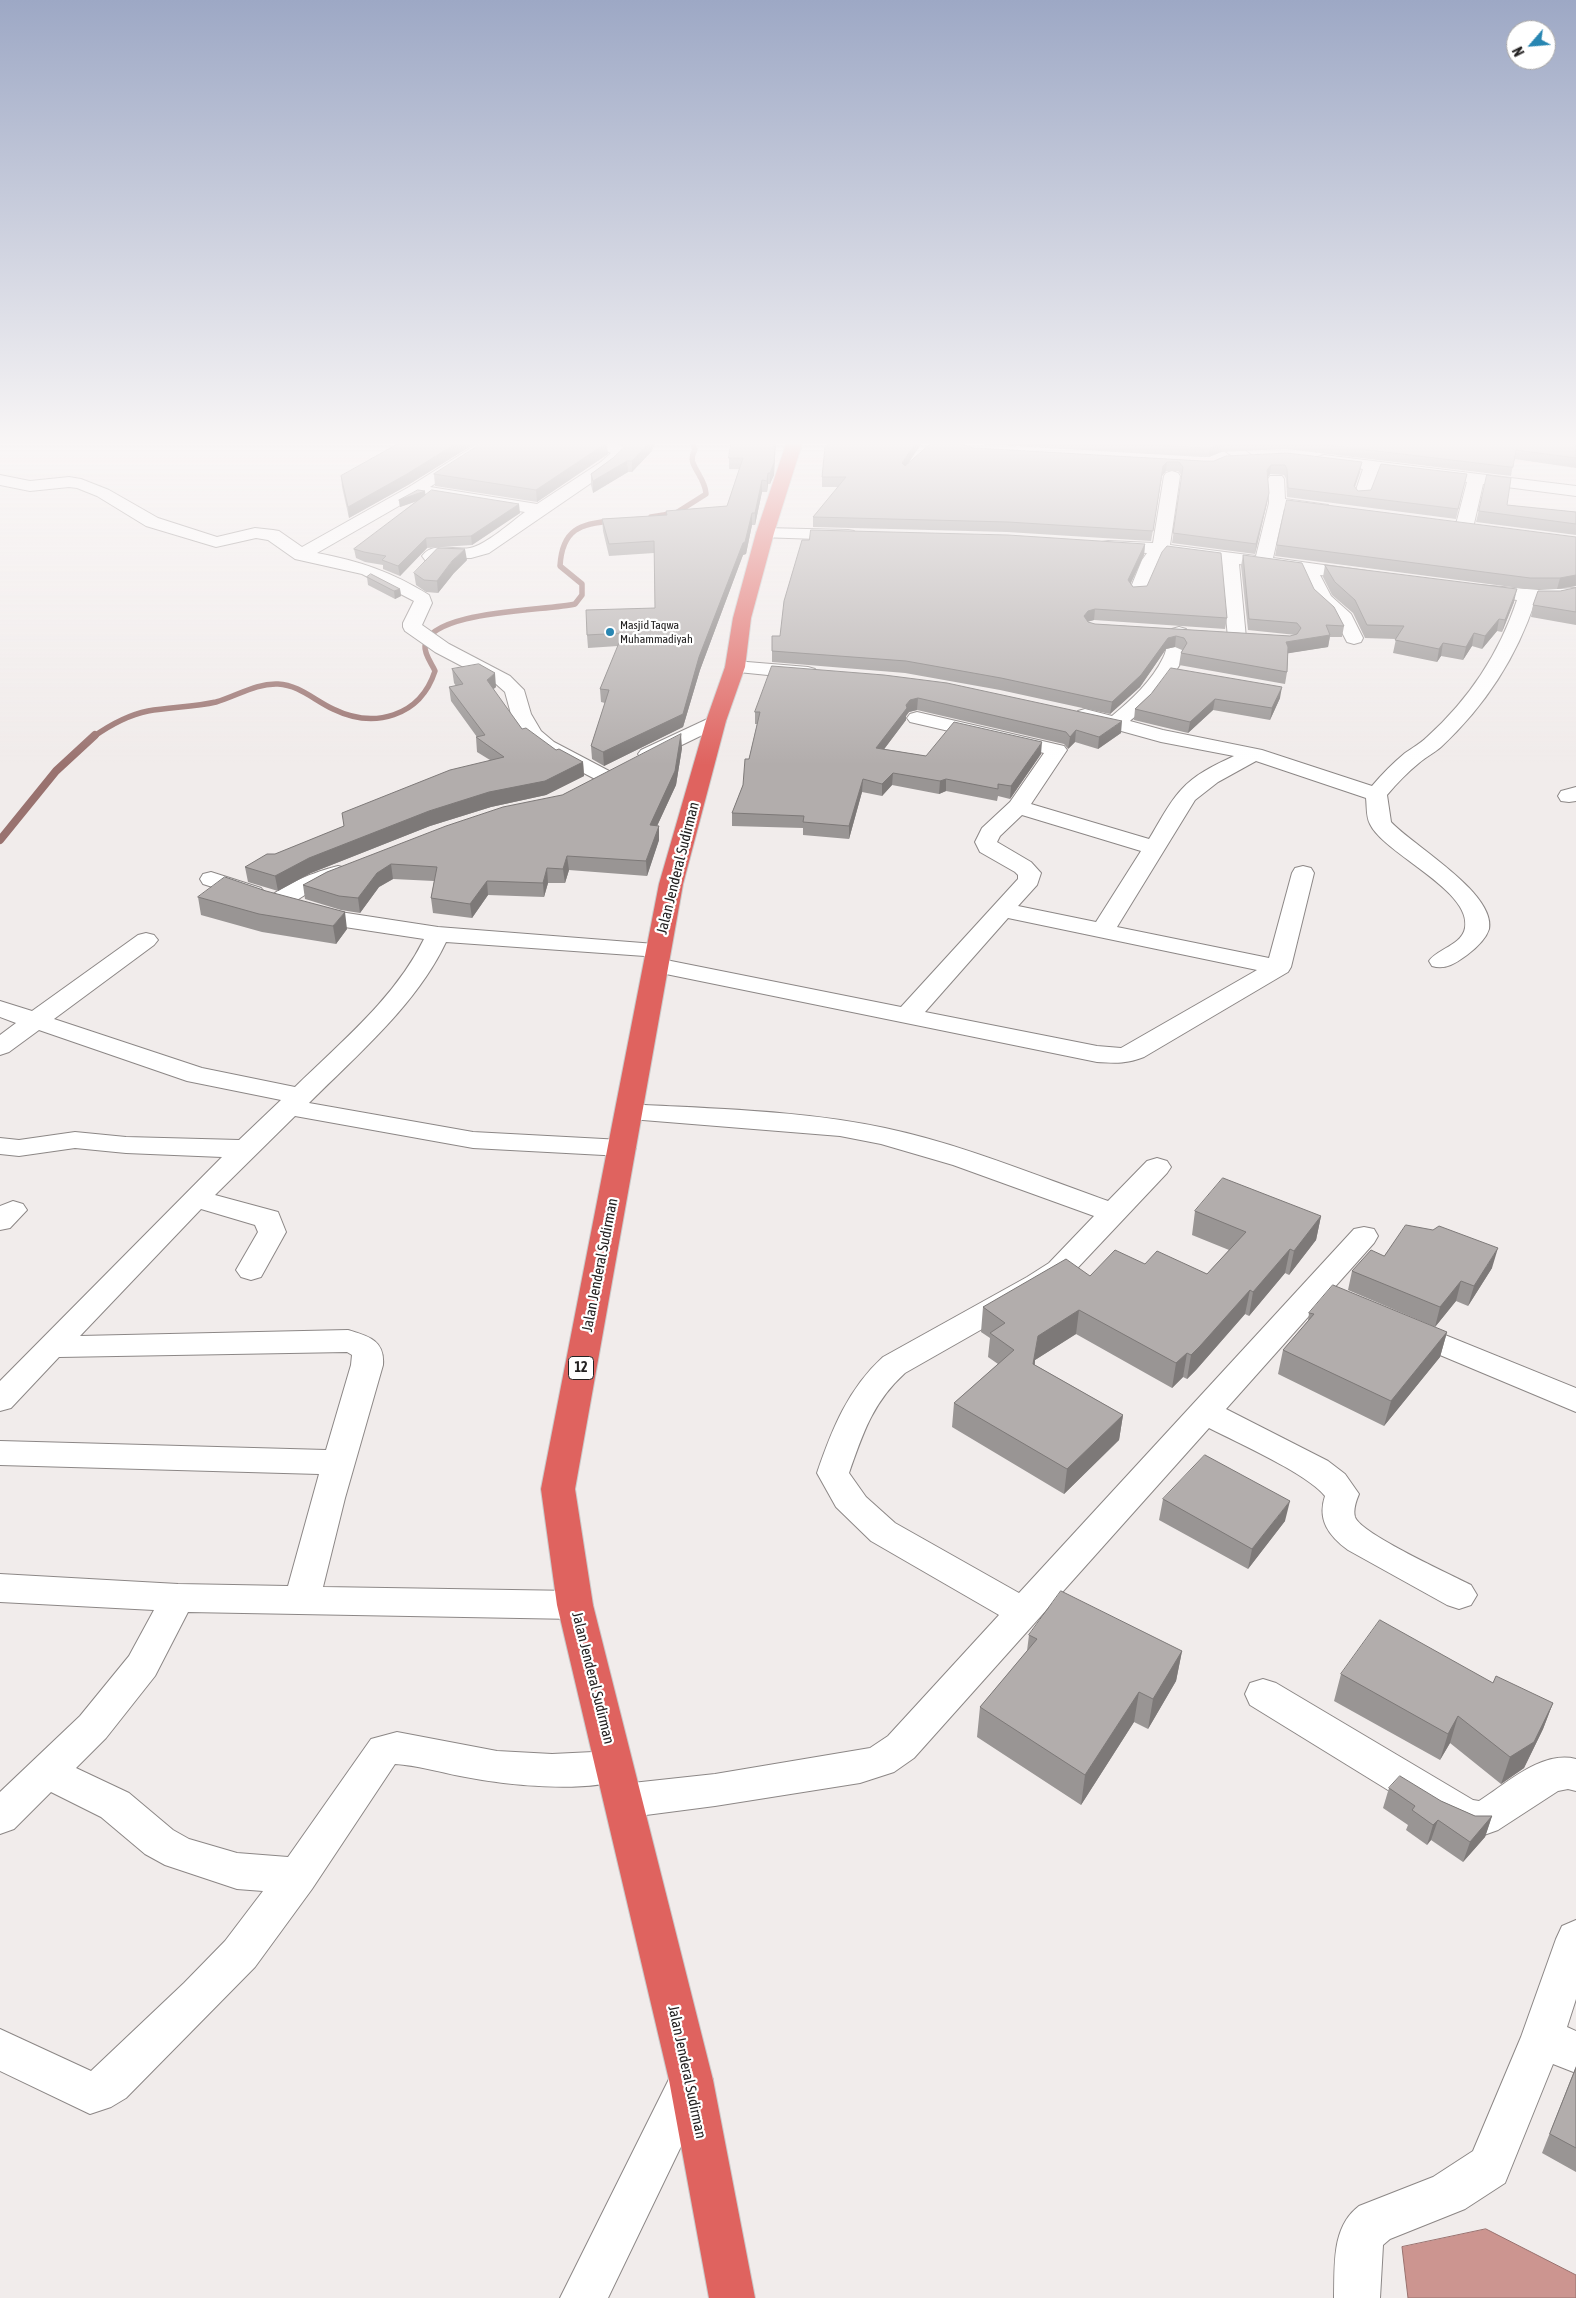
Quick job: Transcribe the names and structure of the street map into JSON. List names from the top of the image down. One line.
{"streets":{"highway":["Jalan Jenderal Sudirman","12"]},"places":["Masjid Taqwa Muhammadiyah"],"north":"bottom left"}
